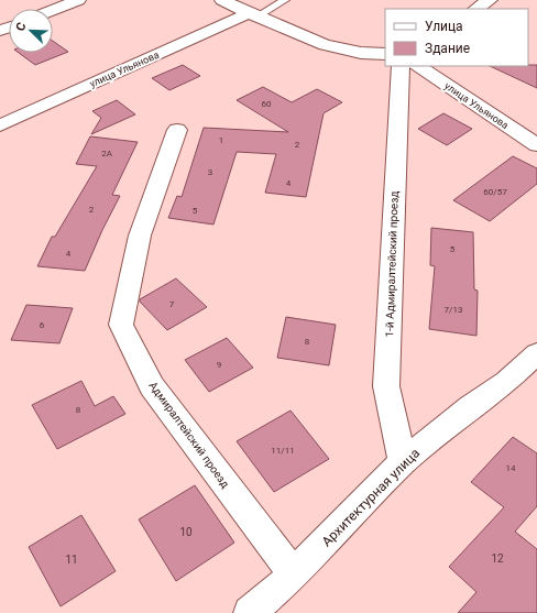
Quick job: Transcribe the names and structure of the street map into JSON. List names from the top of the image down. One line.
{"streets":{"street":["улица Ульянова","1-й Адмиралтейский проезд","Адмиралтейский проезд","Архитектурная улица"]},"crossings":[["1-й Адмиралтейский проезд","Архитектурная улица"],["Адмиралтейский проезд","Архитектурная улица"]],"house_numbers":["60","1","2","2А","3","4","60/57","2","5","5","4","7","7/13","6","8","9","8","11/11","14","10","12","11"],"legend":["Улица","Здание"],"north":"top left"}
